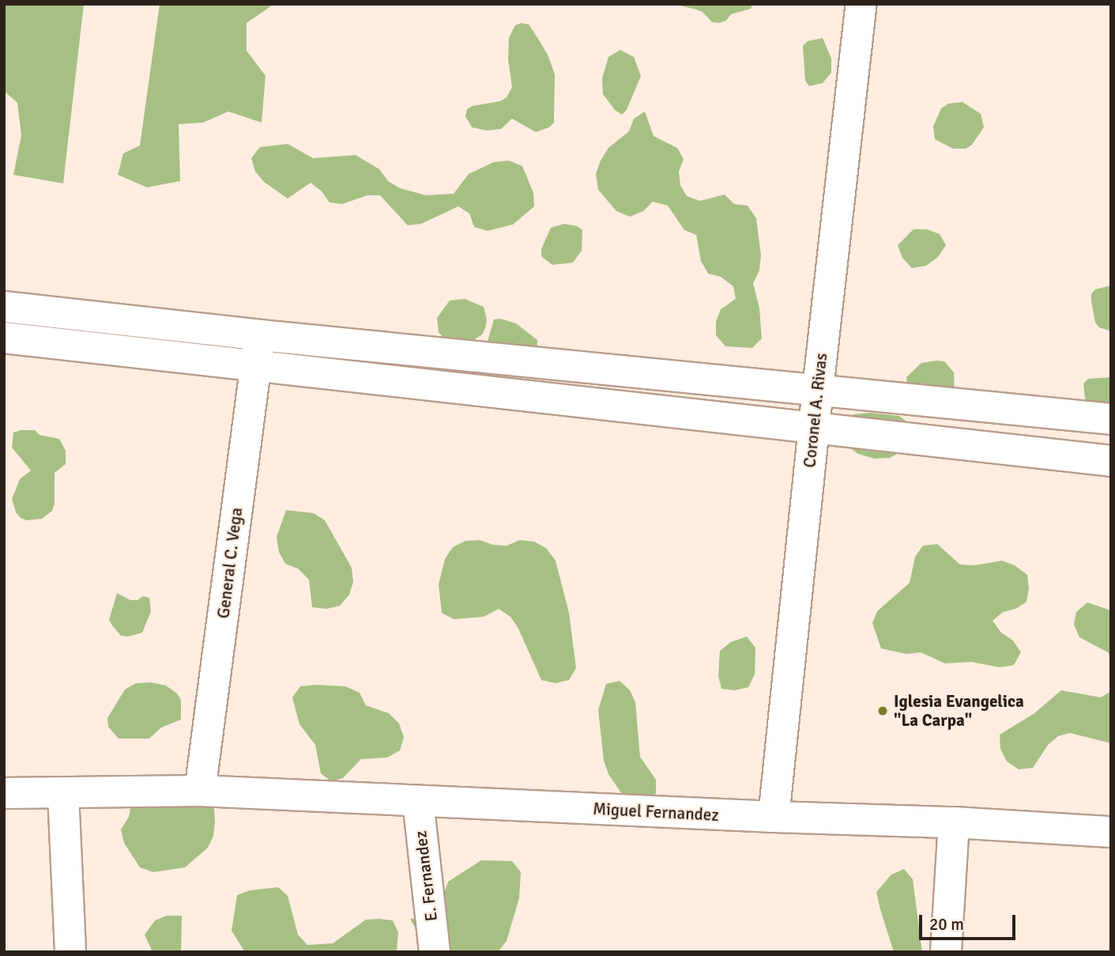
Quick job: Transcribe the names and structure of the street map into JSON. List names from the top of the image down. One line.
{"streets":{"street":["Coronel A. Rivas","General C. Vega","Miguel Fernandez","E. Fernandez"]},"crossings":[["Coronel A. Rivas","Miguel Fernandez"],["General C. Vega","Miguel Fernandez"],["Miguel Fernandez","E. Fernandez"]],"places":["Iglesia Evangelica \"La Carpa\""],"scale_bar":"20 m"}
